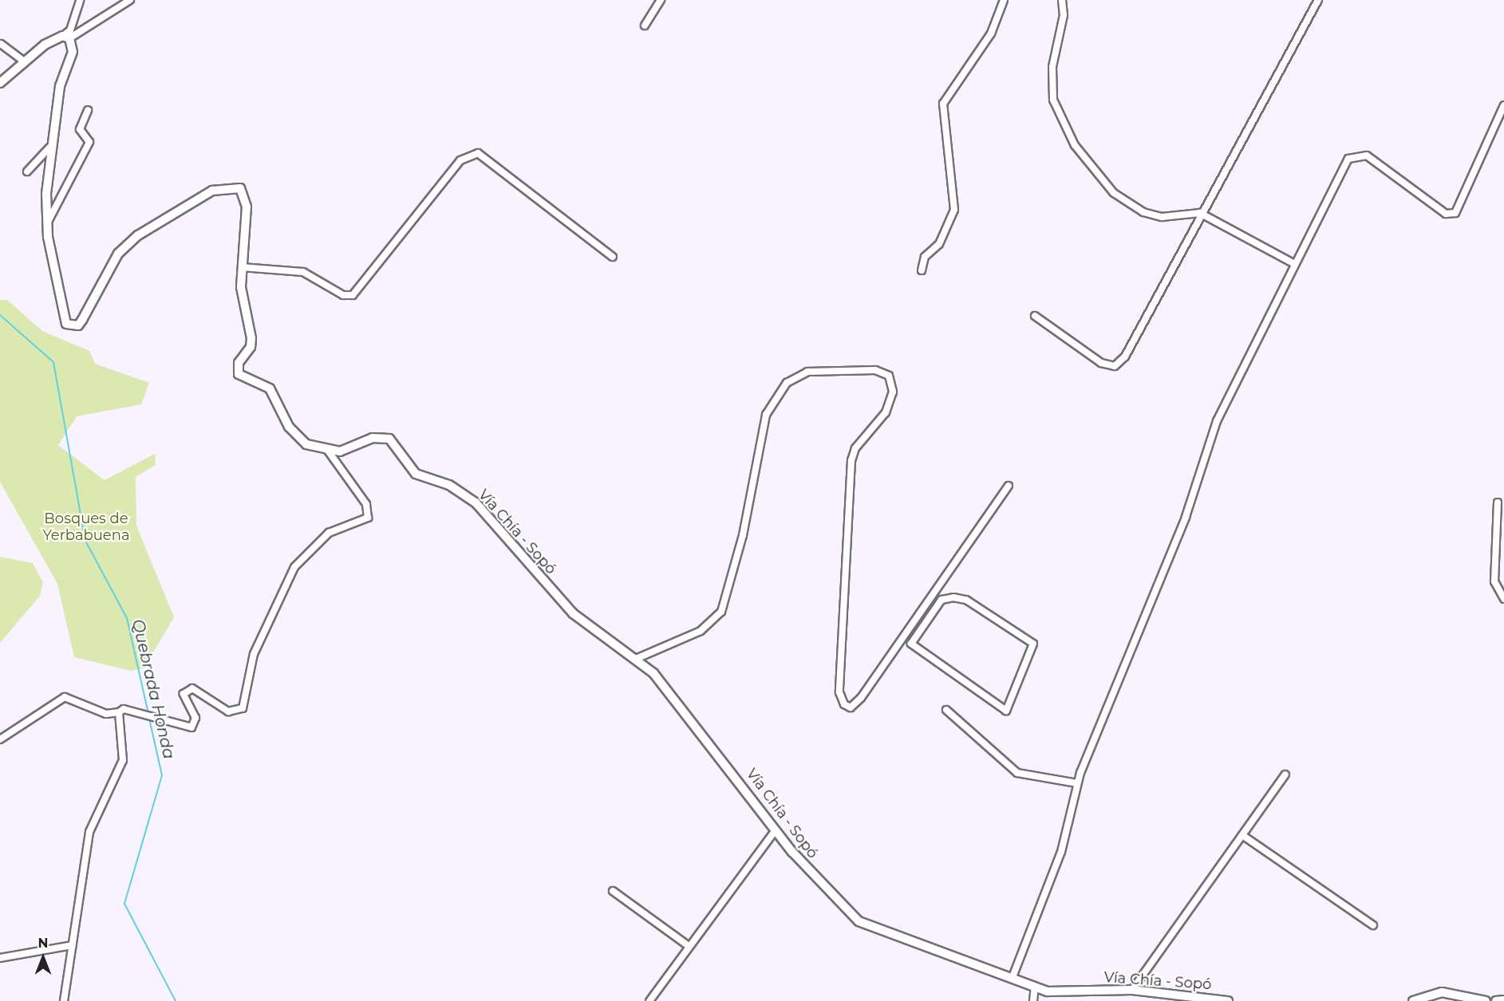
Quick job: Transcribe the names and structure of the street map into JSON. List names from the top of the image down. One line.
{"streets":{"street":["Vía Chía - Sopó"]},"water":["Quebrada Honda"],"parks":["Bosques de Yerbabuena"],"north":"top"}
